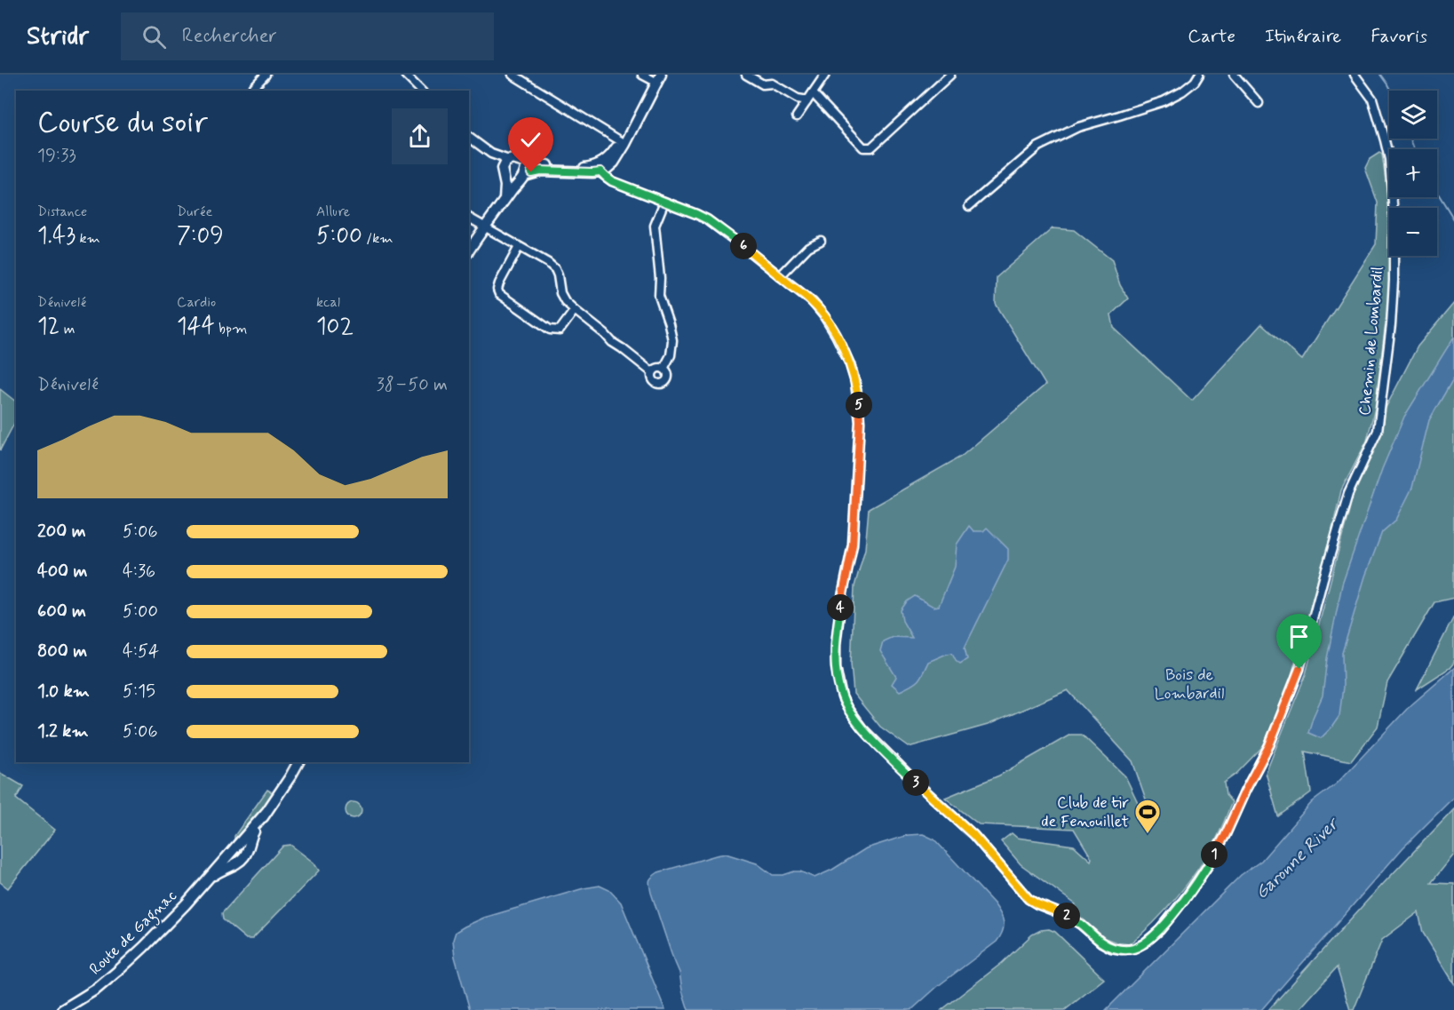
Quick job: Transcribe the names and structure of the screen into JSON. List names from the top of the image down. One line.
{"streets":{"main road":["Route de Gagnac"],"street":["Chemin de Lombardil"]},"water":["Garonne River"],"parks":["Bois de Lombardil"],"places":{"sports":["Club de tir de Fenouillet"]},"page":{"header":"Stridr","search":"Rechercher","nav":["Carte","Itinéraire","Favoris"],"map_buttons":["+","−"],"heading":["Course du soir","19:33"],"stats":[["Distance","1.43 km"],["Durée","7:09"],["Allure","5:00 /km"],["Dénivelé","12 m"],["Cardio","144 bpm"],["kcal","102"]],"pins":["6","5","4","3","1","2"],"chart":["Dénivelé","38–50 m"],"list":[{"name":"200 m","note":"5:06"},{"name":"400 m","note":"4:36"},{"name":"600 m","note":"5:00"},{"name":"800 m","note":"4:54"},{"name":"1.0 km","note":"5:15"},{"name":"1.2 km","note":"5:06"}]}}
